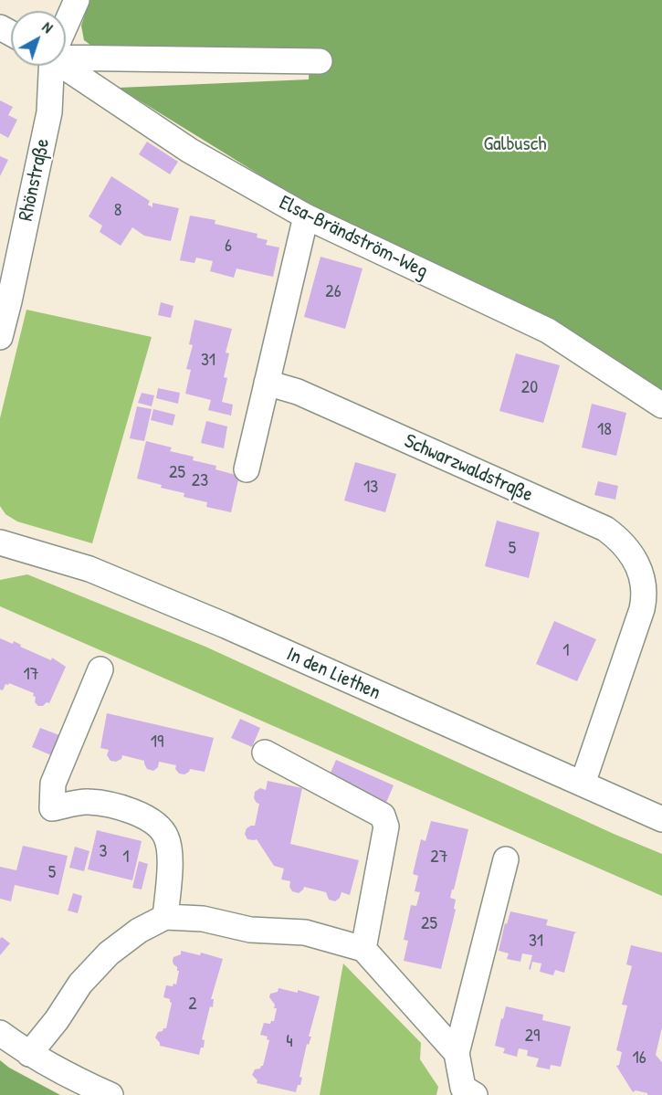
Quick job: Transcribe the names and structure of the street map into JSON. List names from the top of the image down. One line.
{"streets":{"street":["Rhönstraße","Elsa-Brändström-Weg","Schwarzwaldstraße","In den Liethen"]},"crossings":[["Schwarzwaldstraße","In den Liethen"]],"parks":["Galbusch"],"house_numbers":["8","6","26","31","20","18","25","23","13","5","1","17","19","3","1","27","5","25","31","2","29","4","16"],"north":"top right"}
